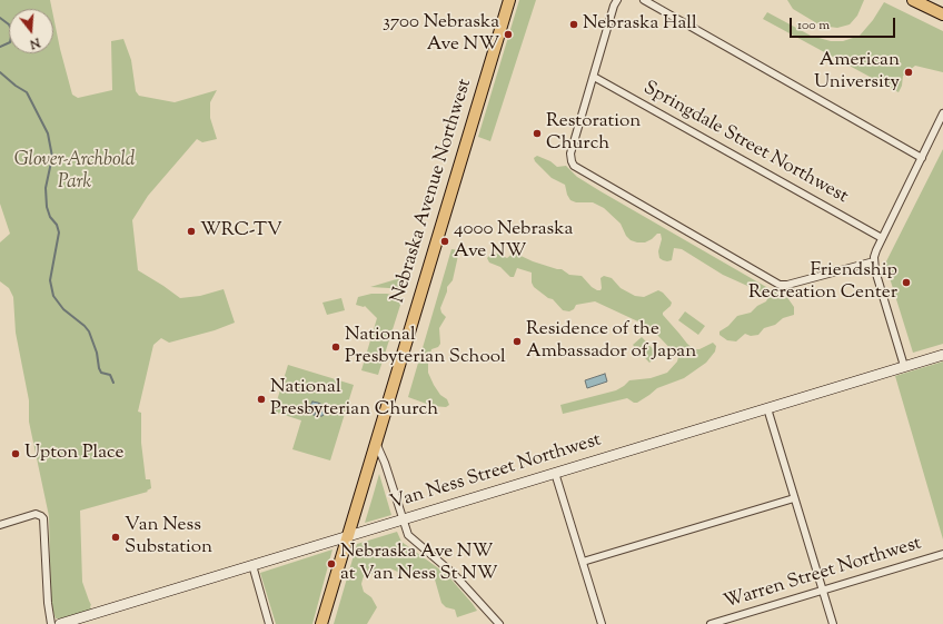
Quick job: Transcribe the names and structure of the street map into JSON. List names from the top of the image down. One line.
{"streets":{"main road":["Nebraska Avenue Northwest"],"street":["Springdale Street Northwest","Van Ness Street Northwest","Warren Street Northwest"]},"crossings":[["Nebraska Avenue Northwest","Van Ness Street Northwest"]],"parks":["Glover-Archbold Park"],"places":["Nebraska Hall","3700 Nebraska Ave NW","American University","Restoration Church","WRC-TV","4000 Nebraska Ave NW","Friendship Recreation Center","Residence of the Ambassador of Japan","National Presbyterian School","National Presbyterian Church","Upton Place","Van Ness Substation","Nebraska Ave NW at Van Ness St NW"],"scale_bar":"100 m","north":"bottom"}
